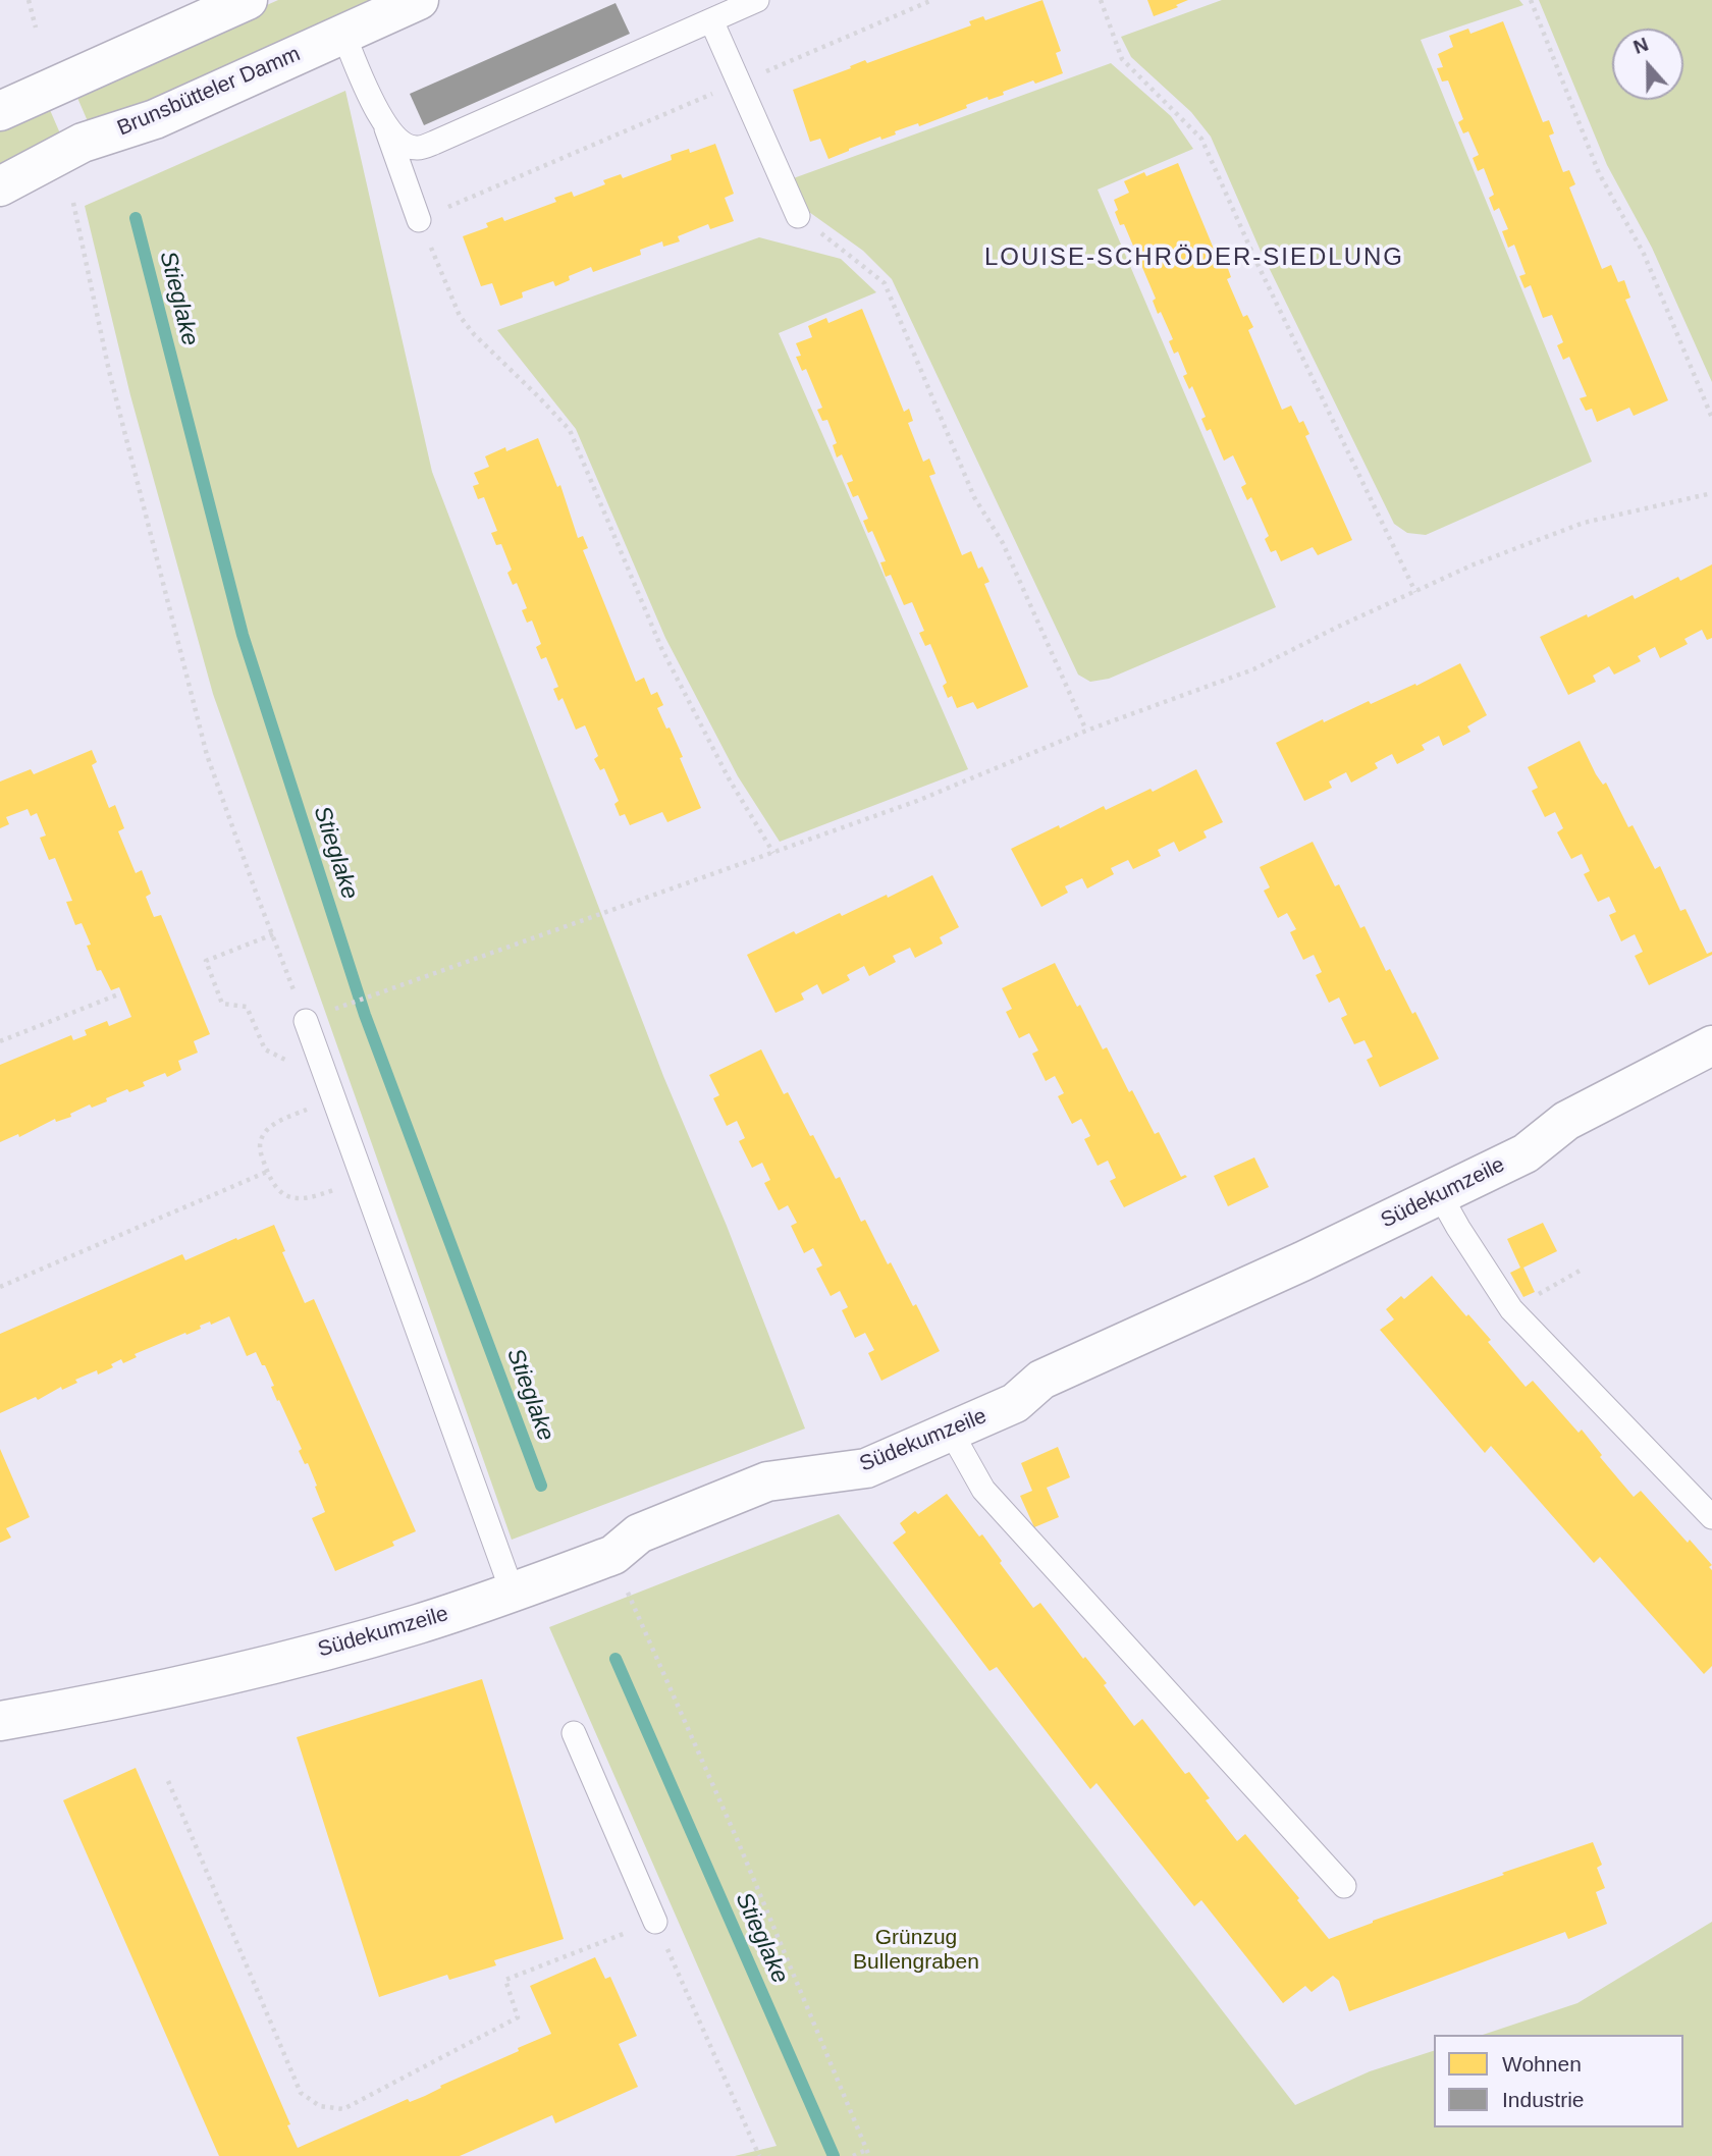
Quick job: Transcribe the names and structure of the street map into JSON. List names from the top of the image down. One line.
{"streets":{"street":["Brunsbütteler Damm","Südekumzeile"]},"districts":["LOUISE-SCHRÖDER-SIEDLUNG"],"water":["Stieglake"],"parks":["Grünzug Bullengraben"],"legend":["Wohnen","Industrie"],"north":"top"}
